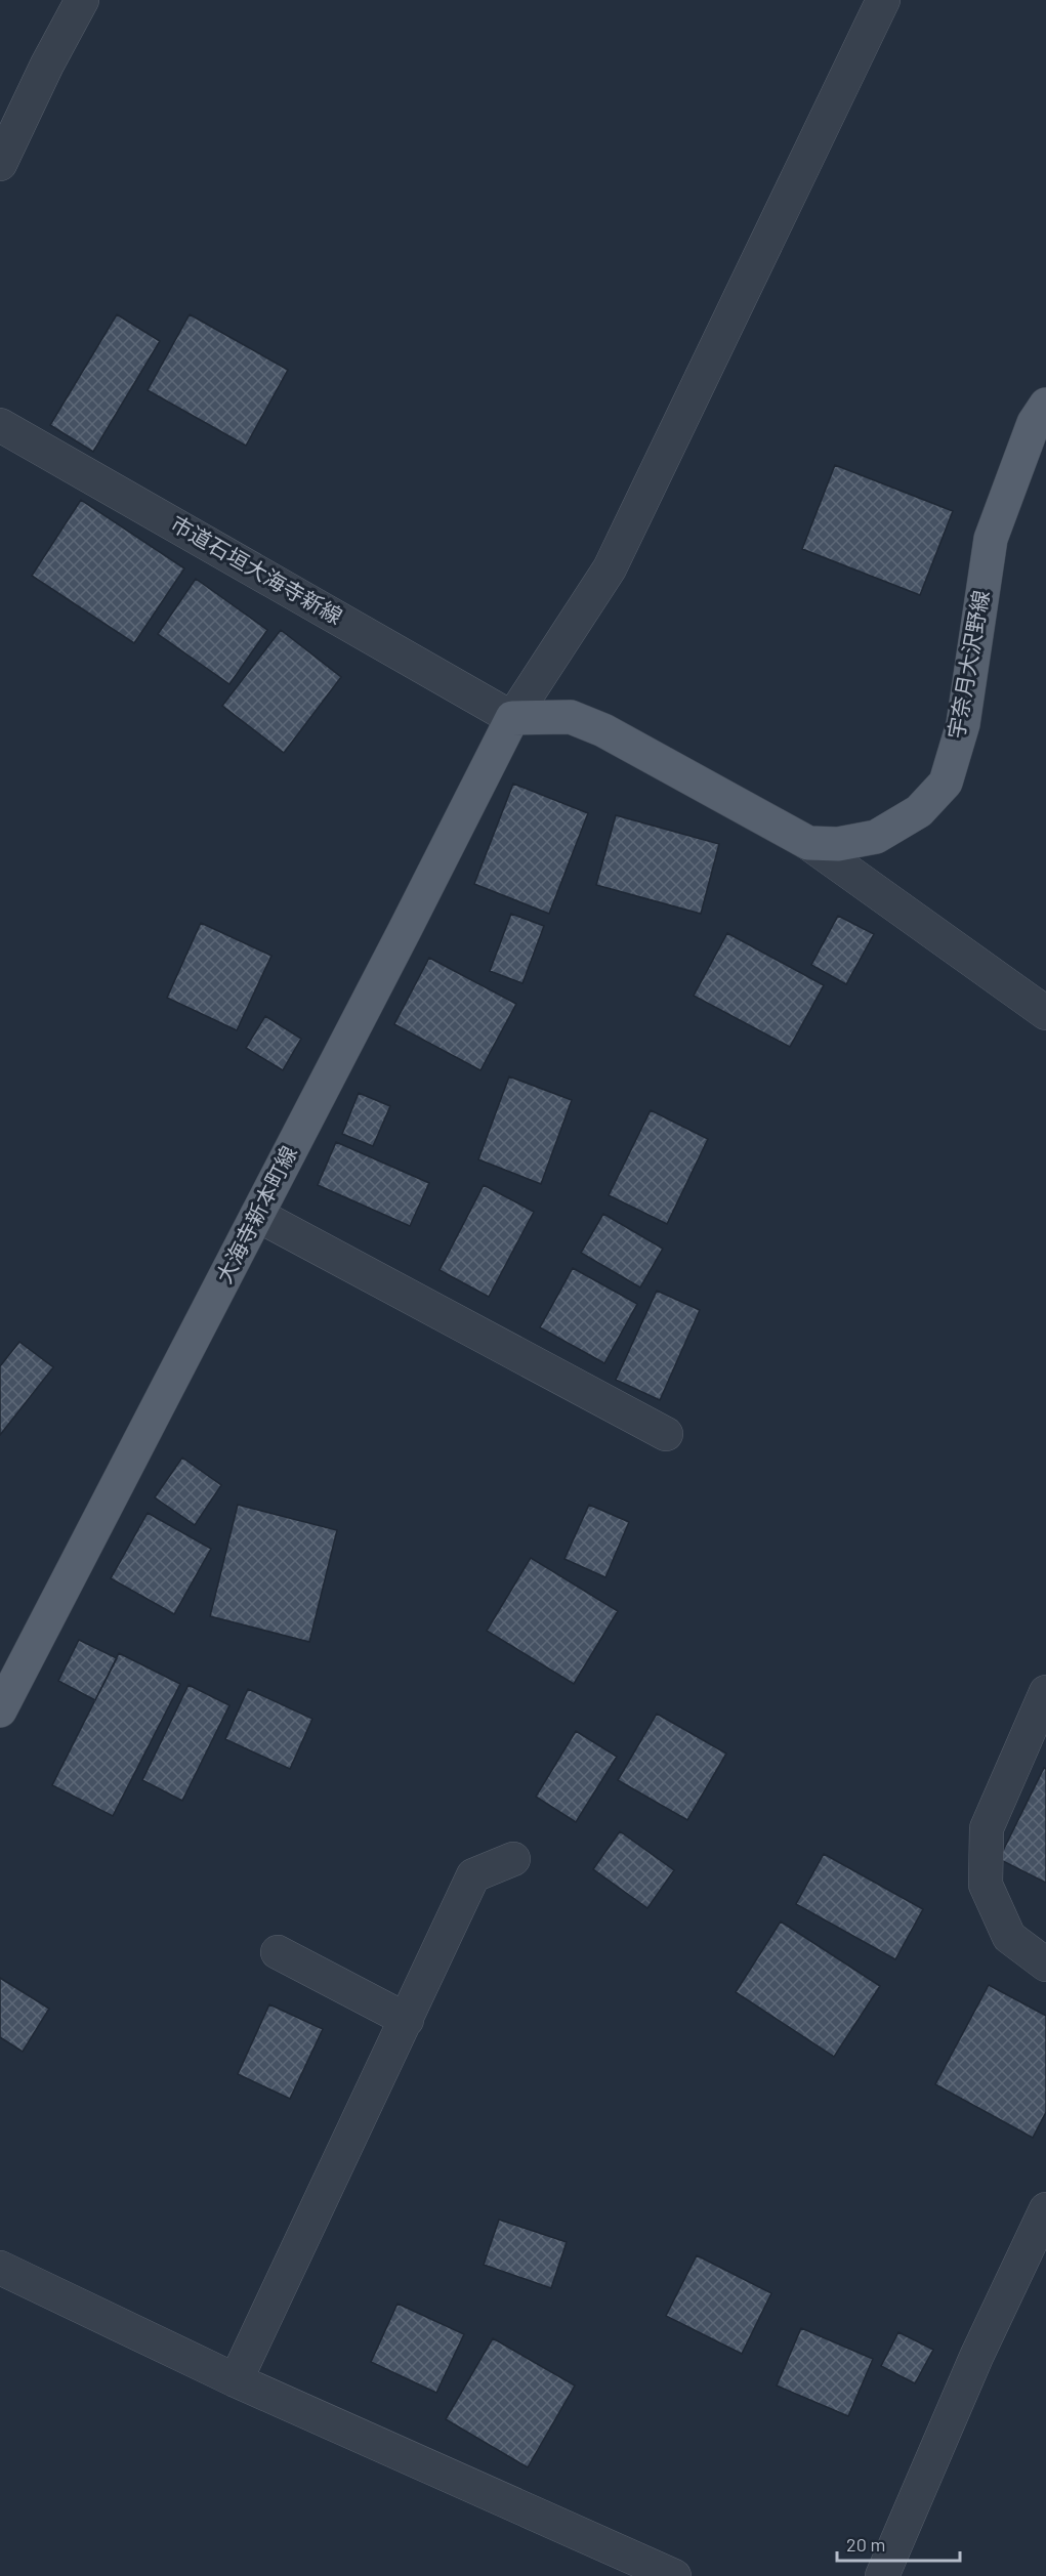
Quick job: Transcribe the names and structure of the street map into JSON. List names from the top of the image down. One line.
{"streets":{"main road":["宇奈月大沢野線","大海寺新本町線"],"street":["市道石垣大海寺新線"]},"crossings":[["市道石垣大海寺新線","宇奈月大沢野線"],["市道石垣大海寺新線","大海寺新本町線"],["宇奈月大沢野線","大海寺新本町線"]],"scale_bar":"20 m"}
